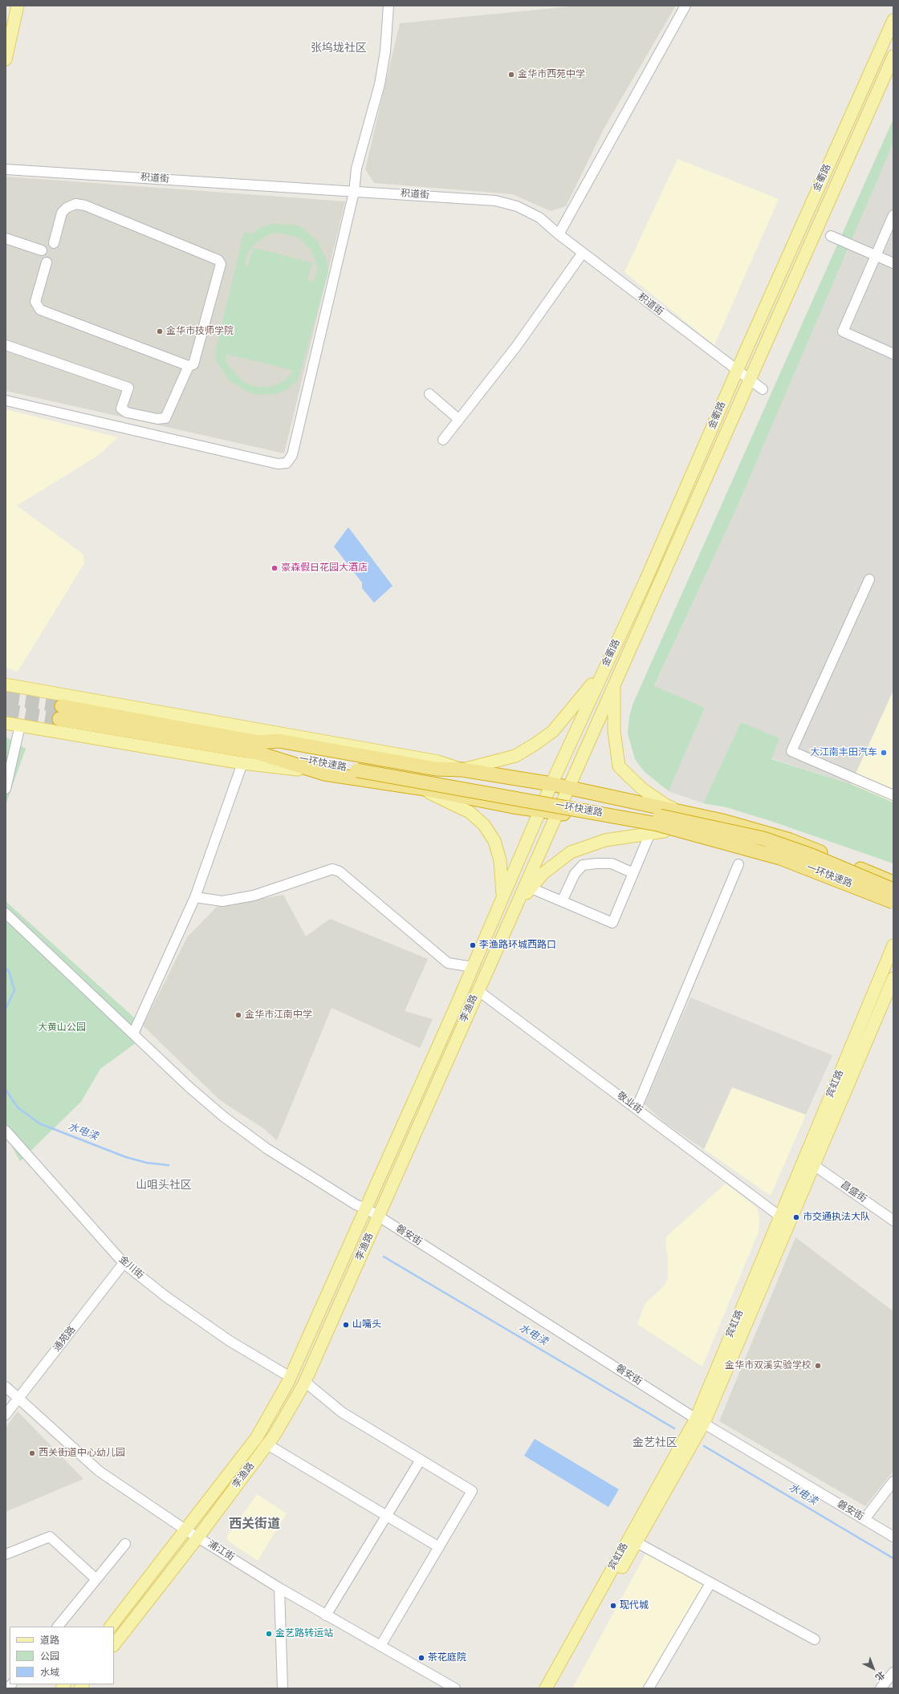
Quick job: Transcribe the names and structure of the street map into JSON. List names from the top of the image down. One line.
{"streets":{"highway":["一环快速路"],"main road":["金衢路","李渔路","宾虹路"],"street":["积道街","敬业街","昌盛街","磐安街","金川街","通苑路","浦江街"]},"crossings":[["金衢路","积道街"],["金衢路","李渔路"],["李渔路","敬业街"],["李渔路","磐安街"],["李渔路","浦江街"],["宾虹路","敬业街"],["宾虹路","昌盛街"],["宾虹路","磐安街"],["金川街","通苑路"],["通苑路","浦江街"]],"districts":["张坞垅社区","山咀头社区","金艺社区","西关街道"],"water":["水电渎"],"parks":["大黄山公园"],"places":["金华市西苑中学","金华市技师学院","豪森假日花园大酒店","大江南丰田汽车","李渔路环城西路口","金华市江南中学","市交通执法大队","山嘴头","金华市双溪实验学校","西关街道中心幼儿园","现代城","金艺路转运站","茶花庭院"],"legend":["道路","公园","水域"],"north":"bottom right"}
